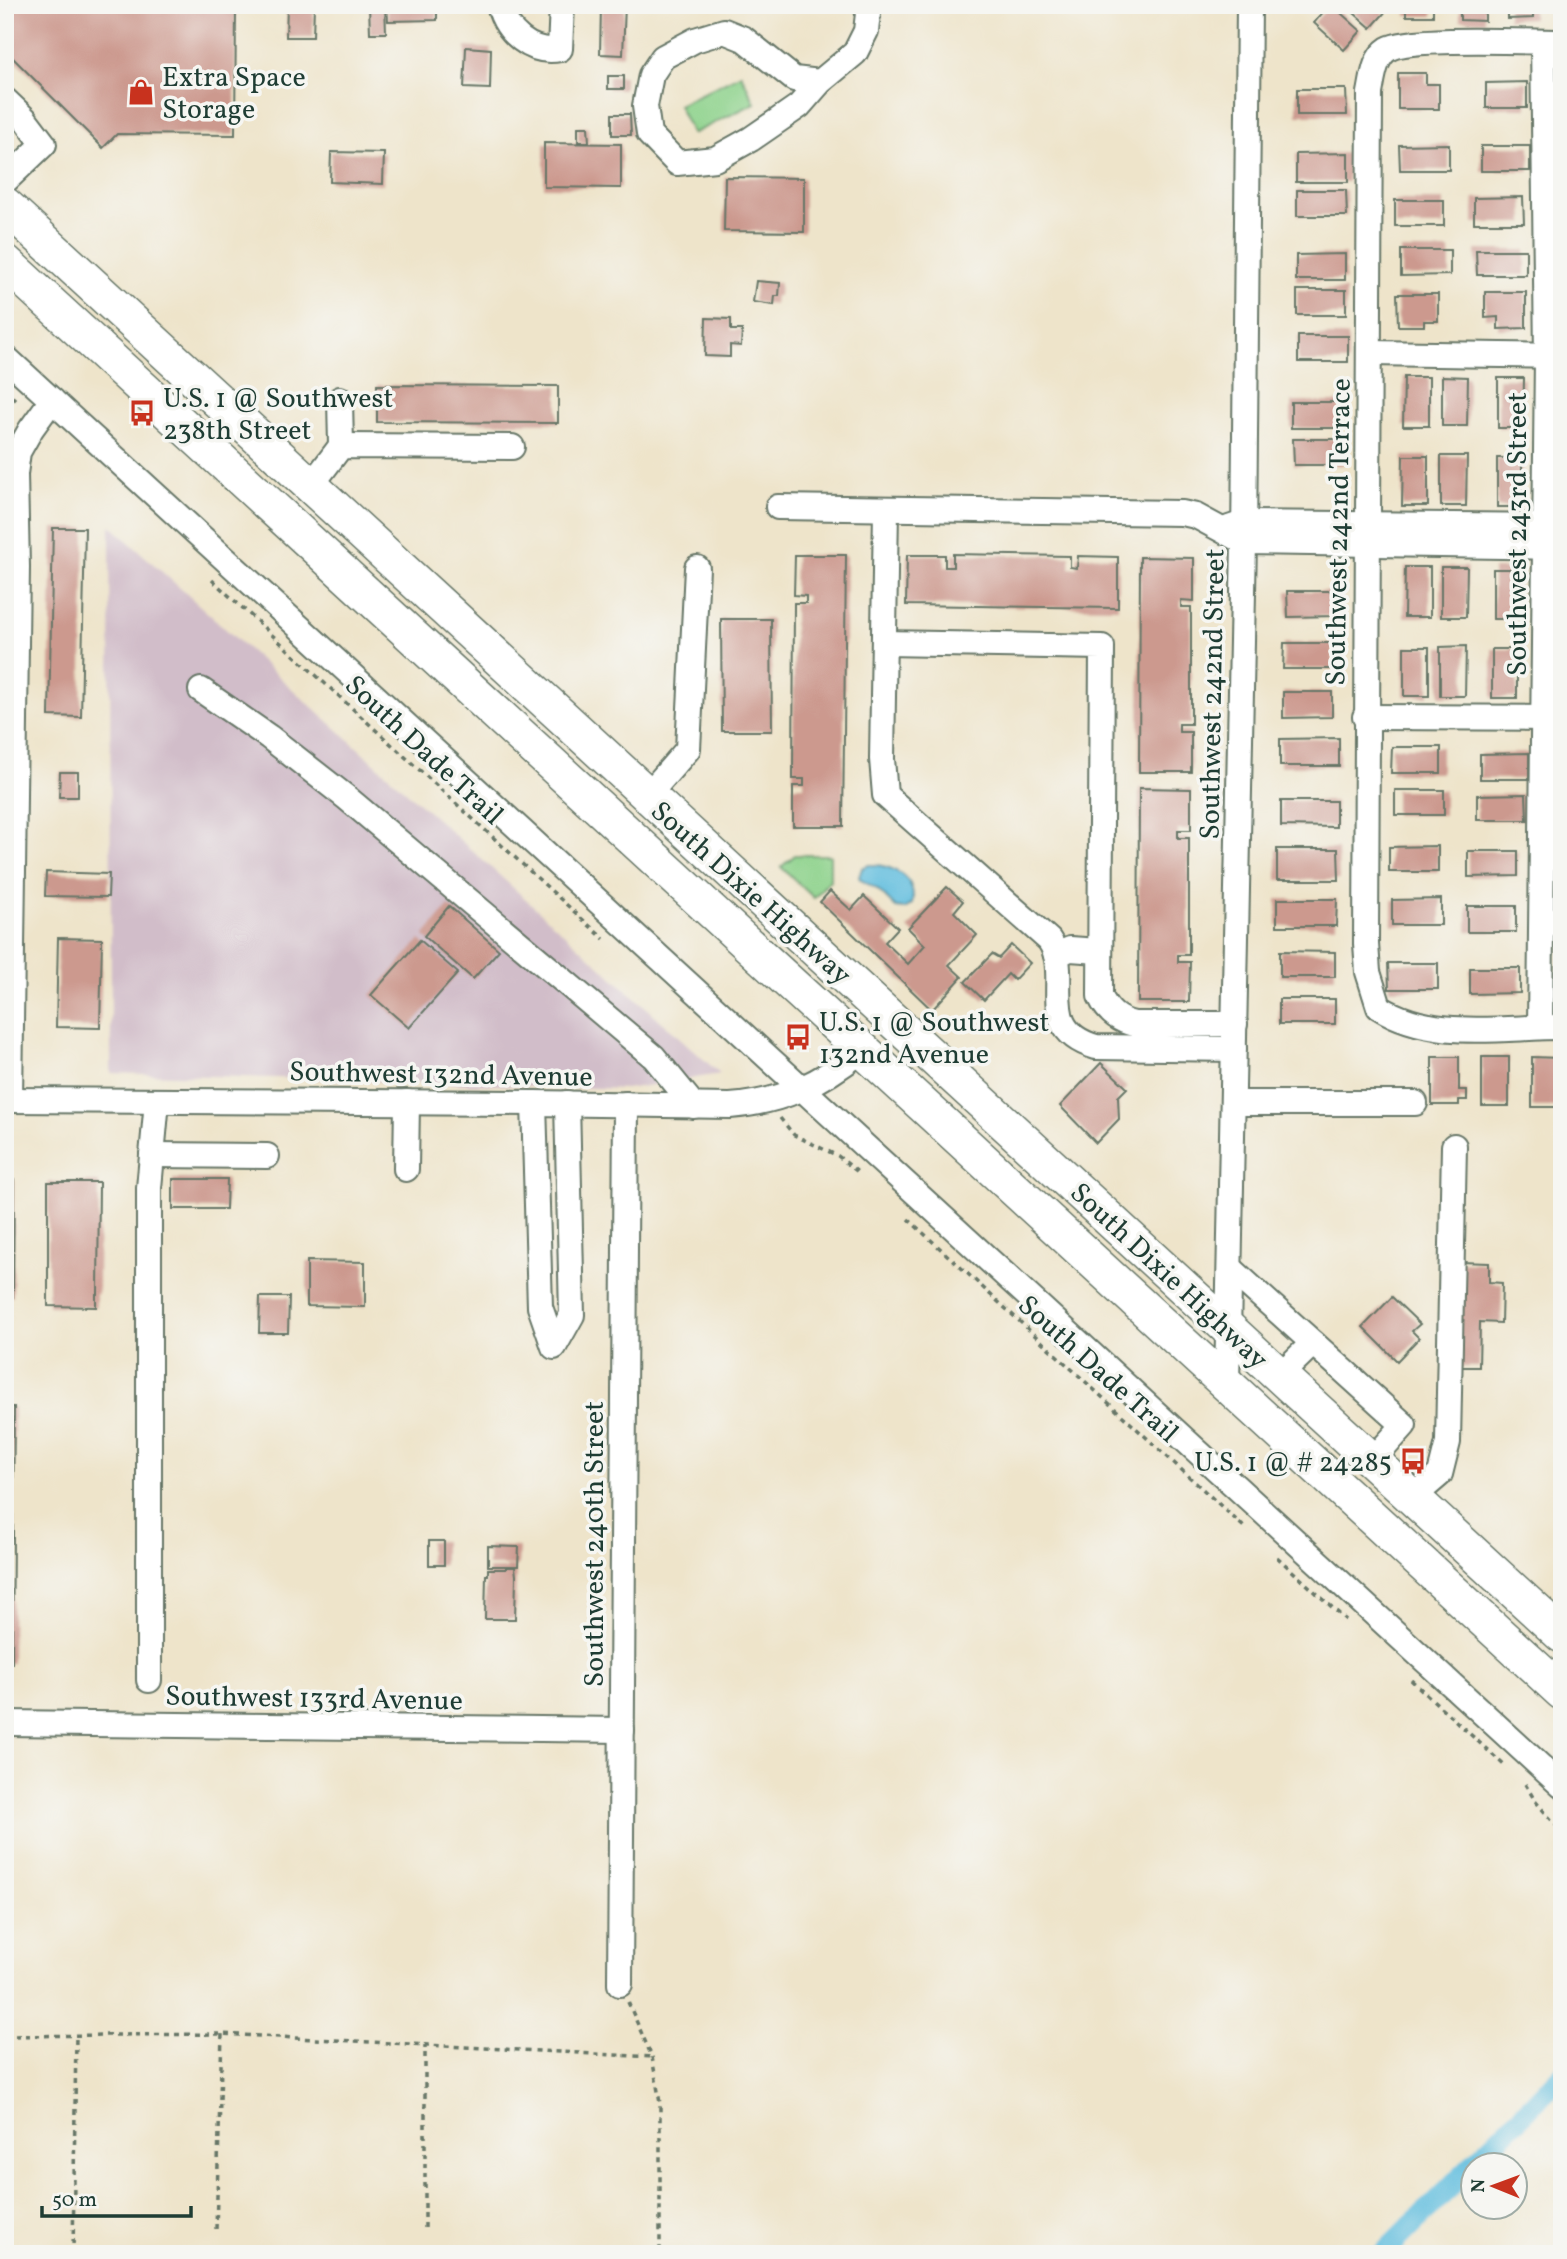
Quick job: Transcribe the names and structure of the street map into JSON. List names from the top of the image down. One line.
{"streets":{"highway":["South Dixie Highway"],"street":["Southwest 242nd Terrace","Southwest 243rd Street","Southwest 242nd Street","Southwest 132nd Avenue","Southwest 240th Street","Southwest 133rd Avenue"],"path":["South Dade Trail"]},"crossings":[["Southwest 242nd Terrace","Southwest 243rd Street"],["Southwest 242nd Street","South Dixie Highway"],["South Dixie Highway","Southwest 132nd Avenue"],["Southwest 132nd Avenue","Southwest 240th Street"],["Southwest 240th Street","Southwest 133rd Avenue"]],"places":{"shop":["Extra Space Storage"],"bus stop":["U.S. 1 @ Southwest 238th Street","U.S. 1 @ Southwest 132nd Avenue","U.S. 1 @ # 24285"]},"scale_bar":"50 m","north":"left"}
